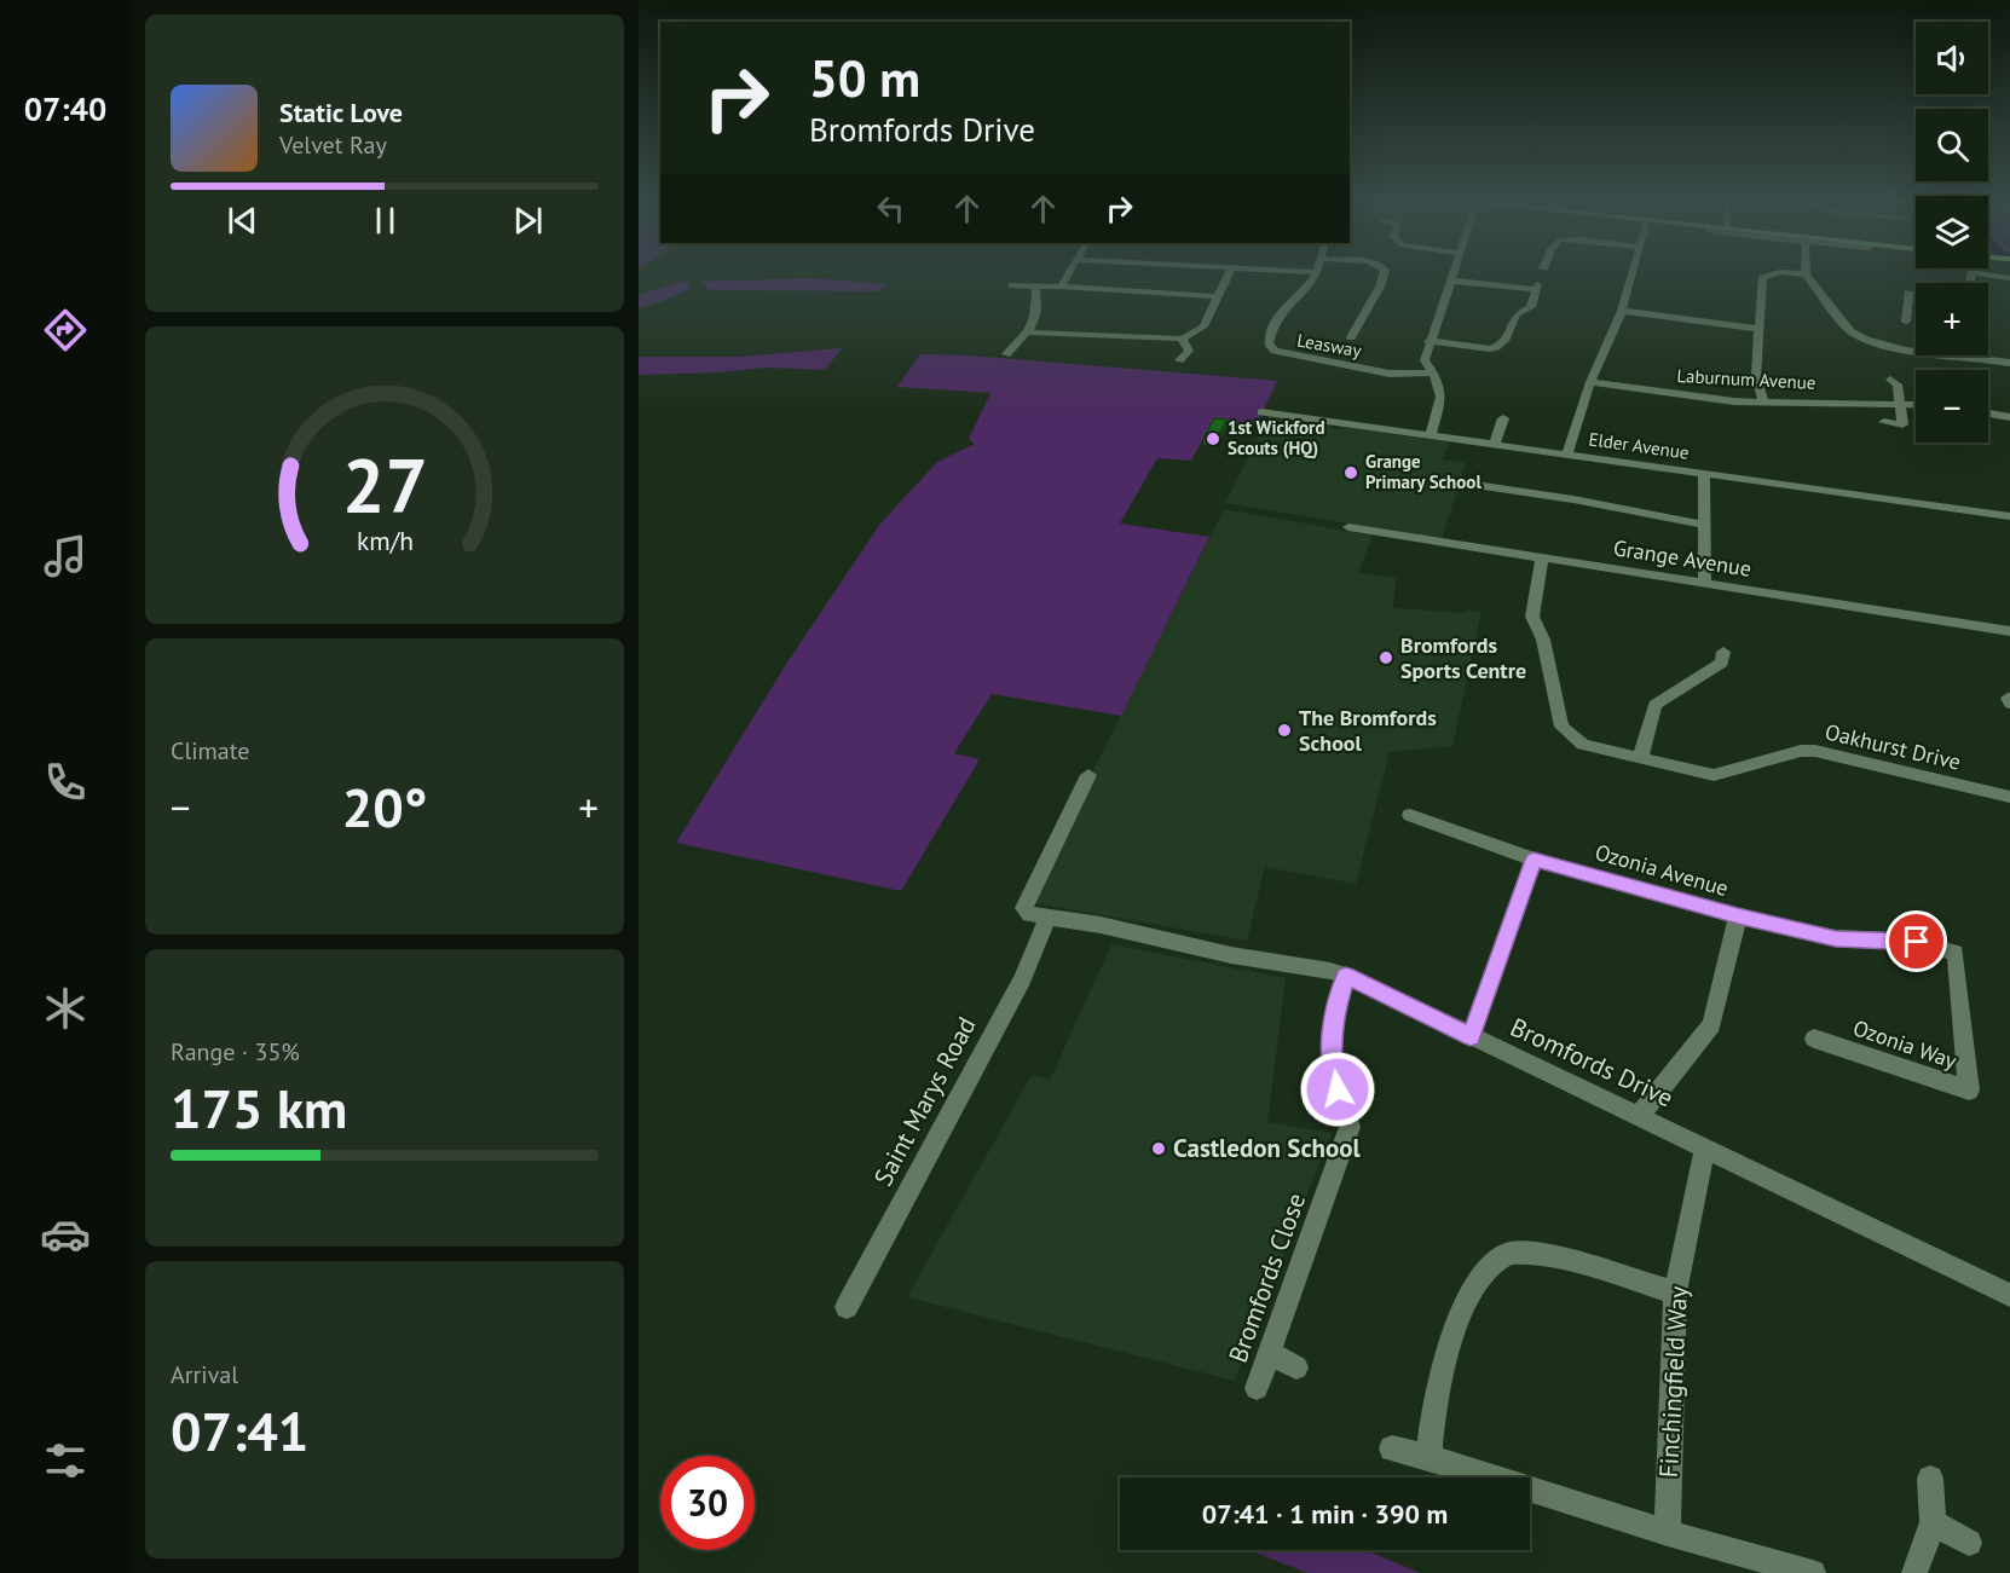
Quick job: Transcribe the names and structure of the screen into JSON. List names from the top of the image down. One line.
{"streets":{"street":["Leasway","Laburnum Avenue","Elder Avenue","Grange Avenue","Oakhurst Drive","Ozonia Avenue","Ozonia Way","Bromfords Drive","Saint Marys Road","Bromfords Close","Finchingfield Way"]},"crossings":[["Grange Avenue","Oakhurst Drive"],["Ozonia Avenue","Ozonia Way"],["Ozonia Avenue","Bromfords Drive"],["Bromfords Drive","Saint Marys Road"],["Bromfords Drive","Bromfords Close"],["Bromfords Drive","Finchingfield Way"]],"places":["1st Wickford Scouts (HQ)","Grange Primary School","Bromfords Sports Centre","The Bromfords School","Castledon School"],"page":{"tabs":"07:40","map_buttons":["+","−"],"turn":["50 m","Bromfords Drive"],"song":["Static Love","Velvet Ray"],"tile":["Climate",["Range · 35%","175 km"],["Arrival","07:41"]],"heat":["−","20°","+"],"limit":"30","trip":"07:41 · 1 min · 390 m","gauge":["27","km/h"]}}
